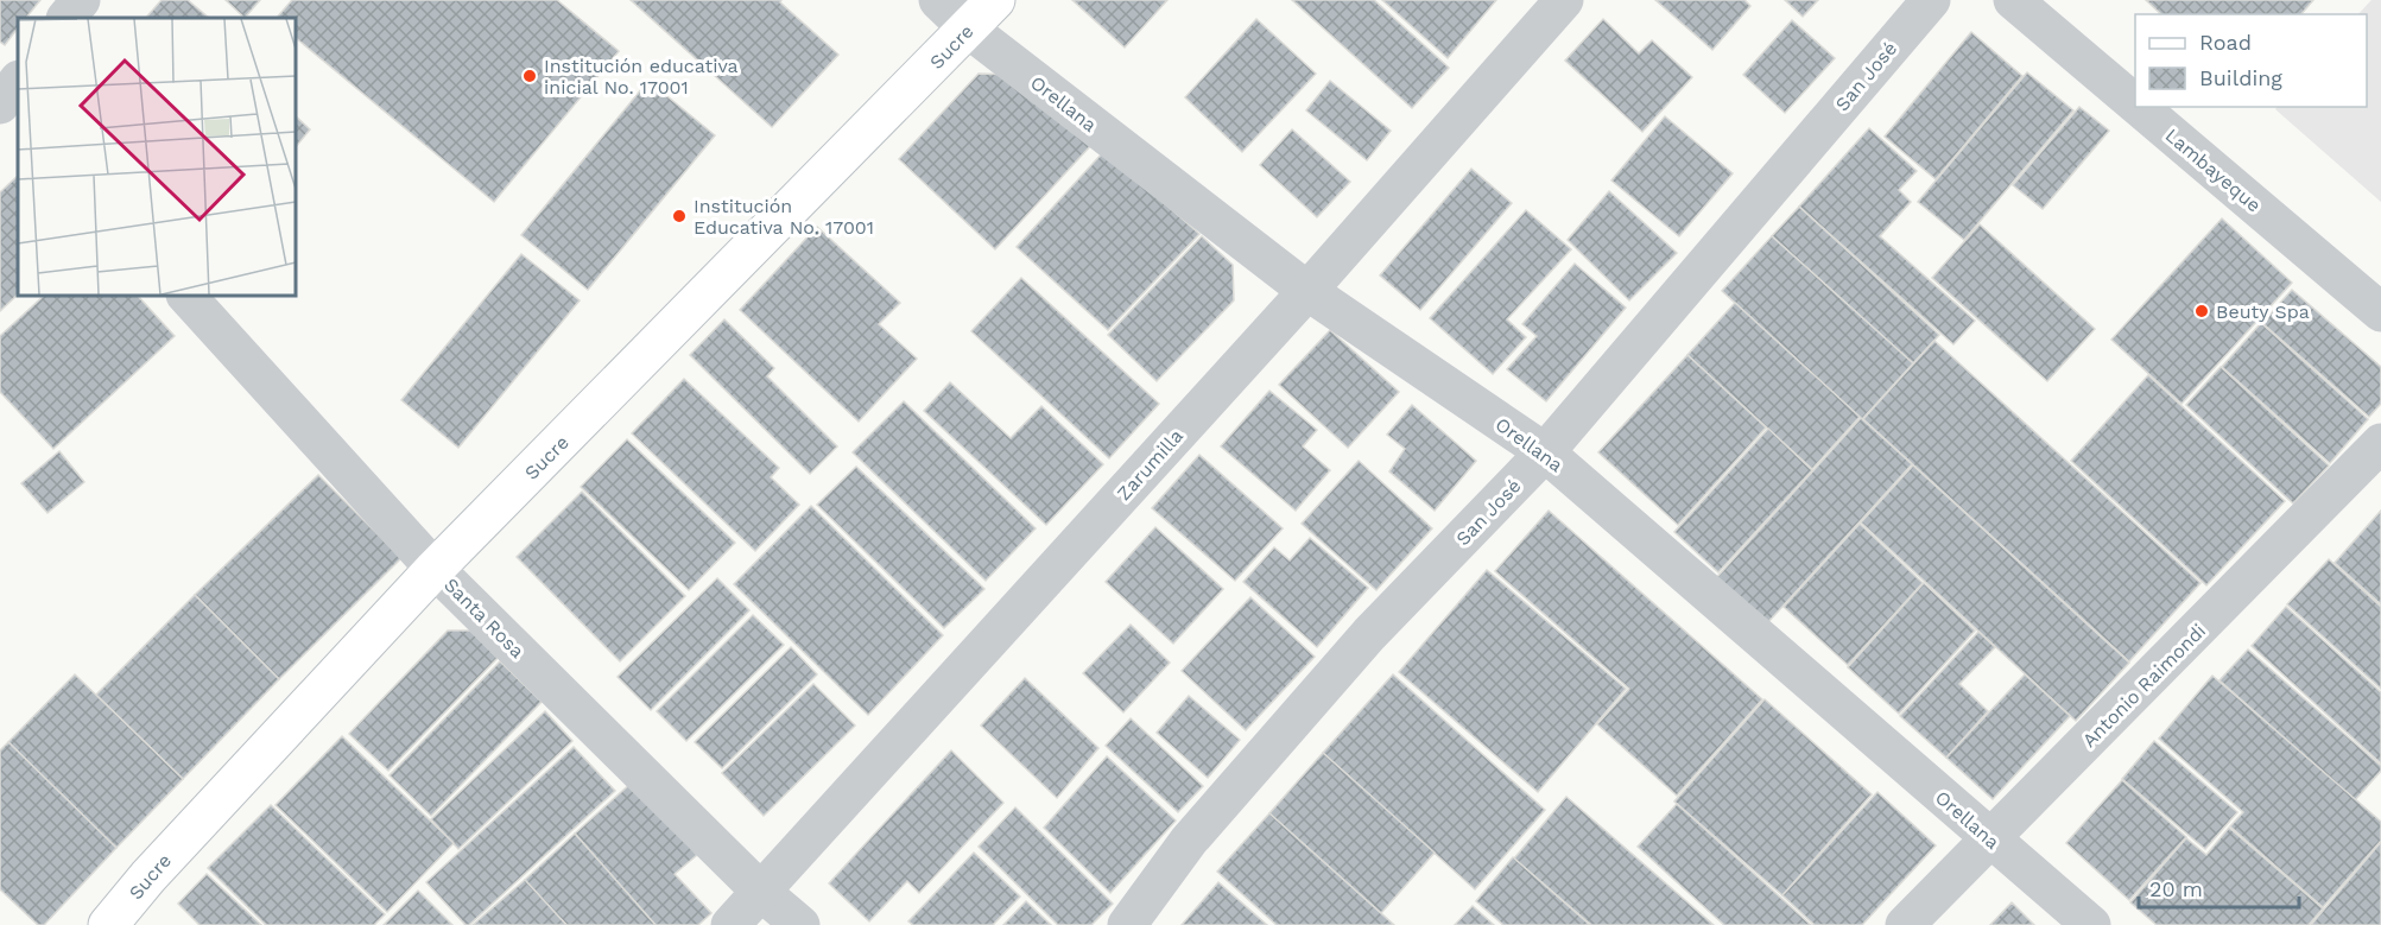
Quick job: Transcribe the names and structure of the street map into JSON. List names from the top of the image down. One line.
{"streets":{"street":["Sucre","San José","Orellana","Lambayeque","Zarumilla","Santa Rosa","Antonio Raimondi"]},"crossings":[["Sucre","Orellana"],["Sucre","Santa Rosa"],["San José","Orellana"],["Orellana","Zarumilla"],["Orellana","Antonio Raimondi"],["Zarumilla","Santa Rosa"]],"places":["Institución educativa inicial No. 17001","Institución Educativa No. 17001","Beuty Spa"],"legend":["Road","Building"],"scale_bar":"20 m"}
